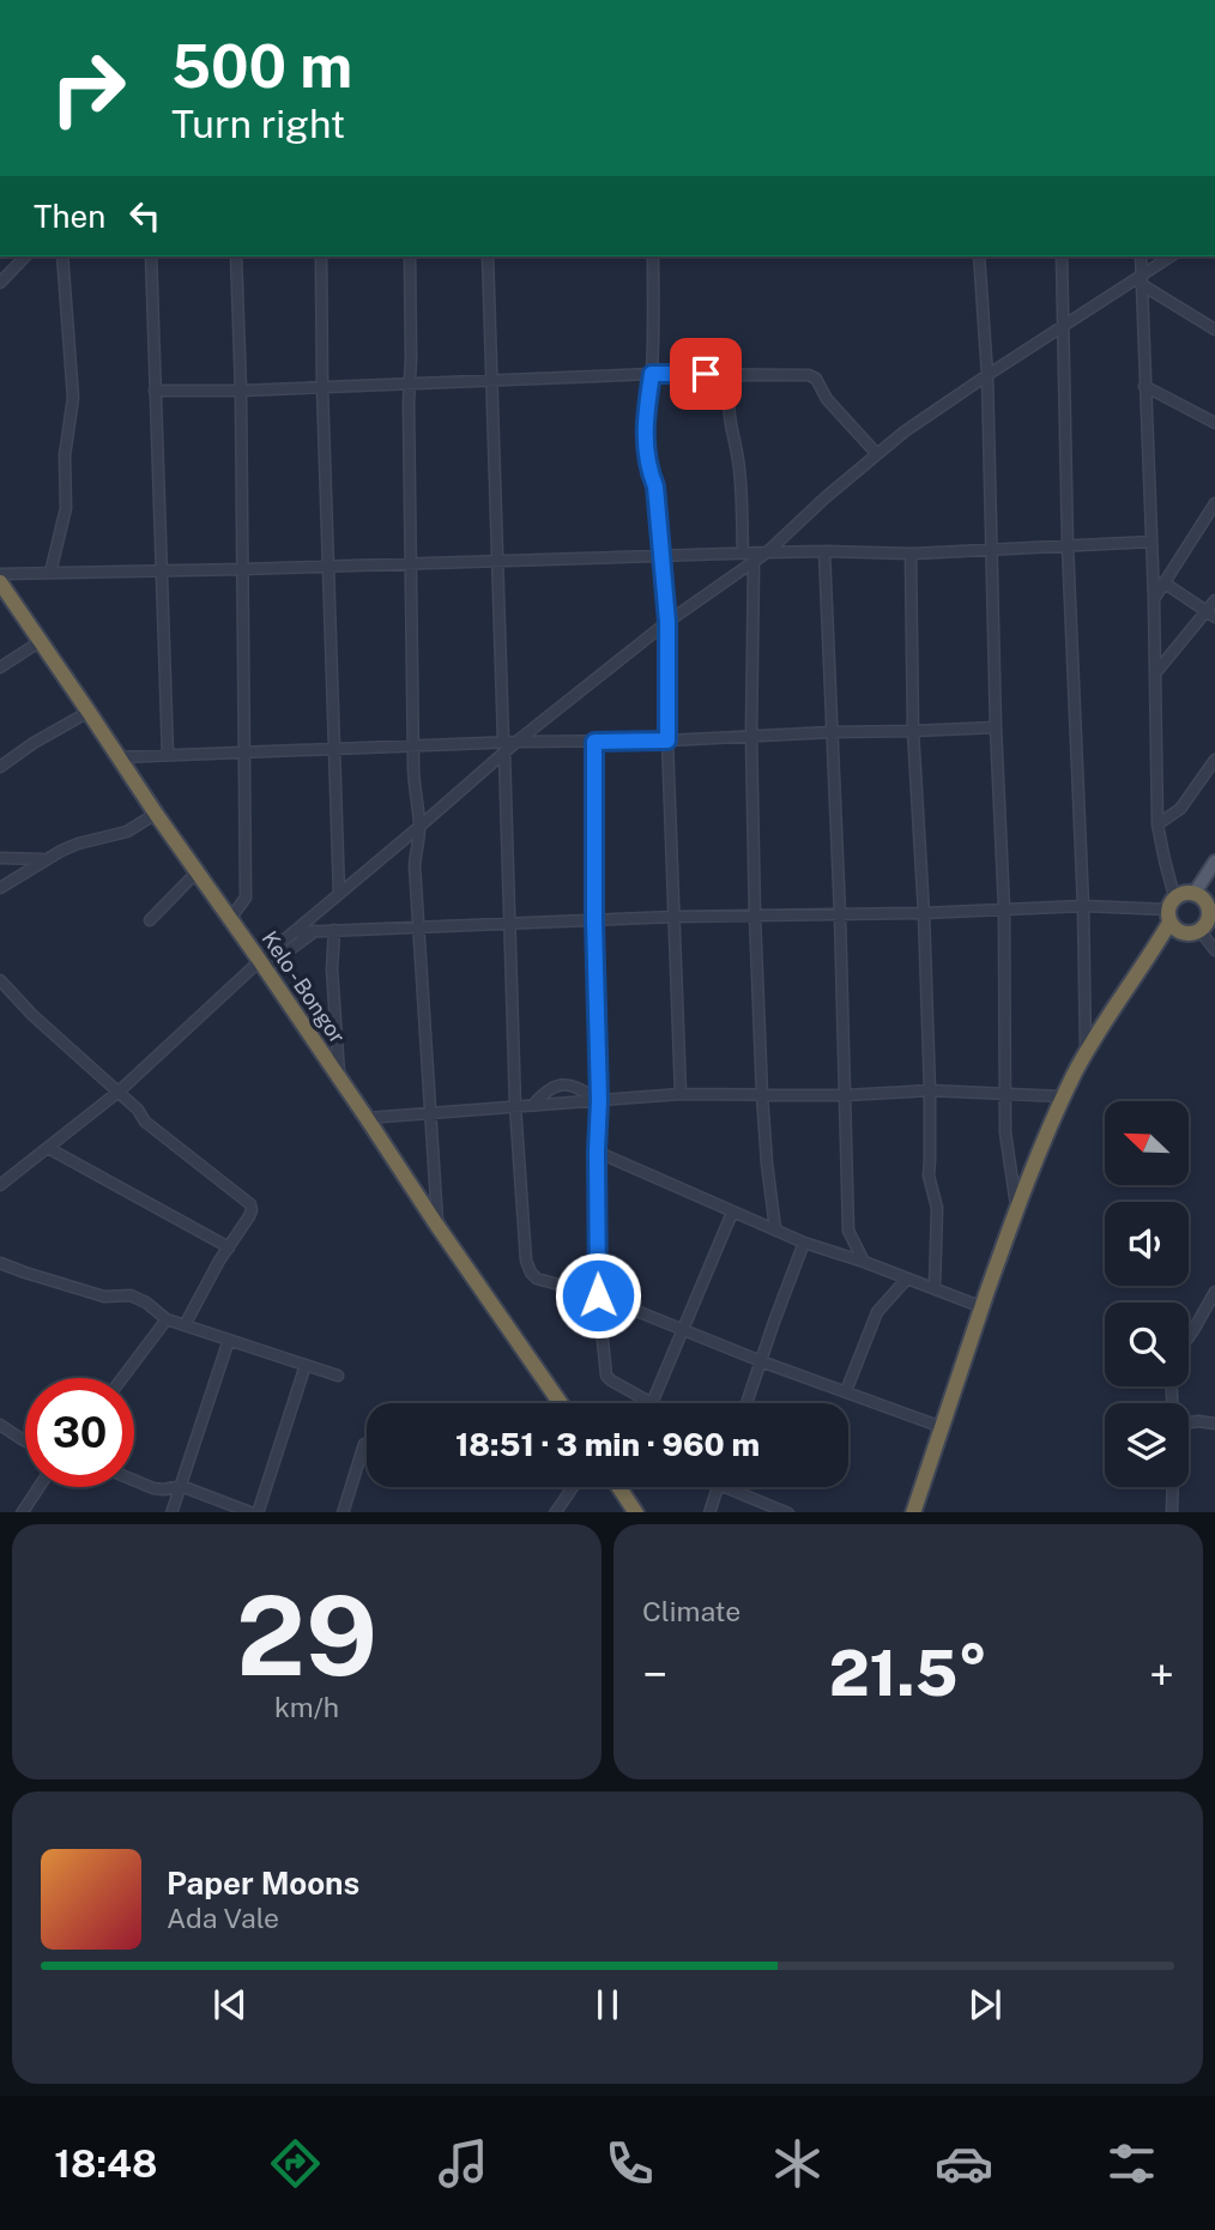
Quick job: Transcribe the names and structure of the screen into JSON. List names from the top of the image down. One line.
{"streets":{"highway":["Kelo - Bongor"]},"north":"top left","page":{"turn":["500 m","Turn right"],"then":"Then","limit":"30","trip":"18:51 · 3 min · 960 m","tile":[["29","km/h"],"Climate"],"heat":["−","21.5°","+"],"song":["Paper Moons","Ada Vale"],"tabs":"18:48"}}
